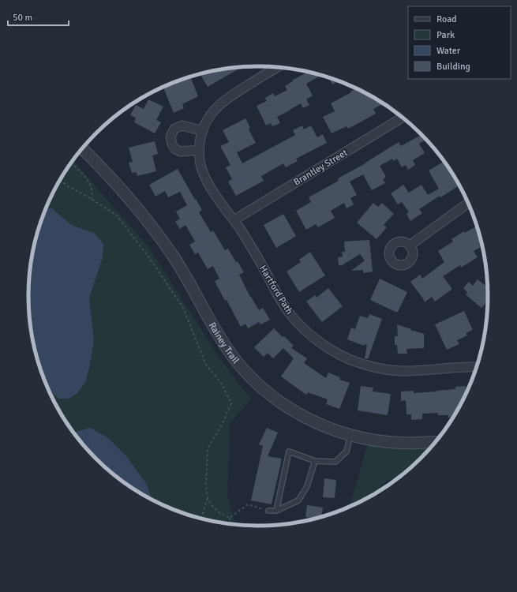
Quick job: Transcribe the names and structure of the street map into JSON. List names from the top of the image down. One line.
{"streets":{"street":["Brantley Street","Hartford Path","Rainey Trail"]},"crossings":[["Brantley Street","Hartford Path"]],"legend":["Road","Park","Water","Building"],"scale_bar":"50 m"}
